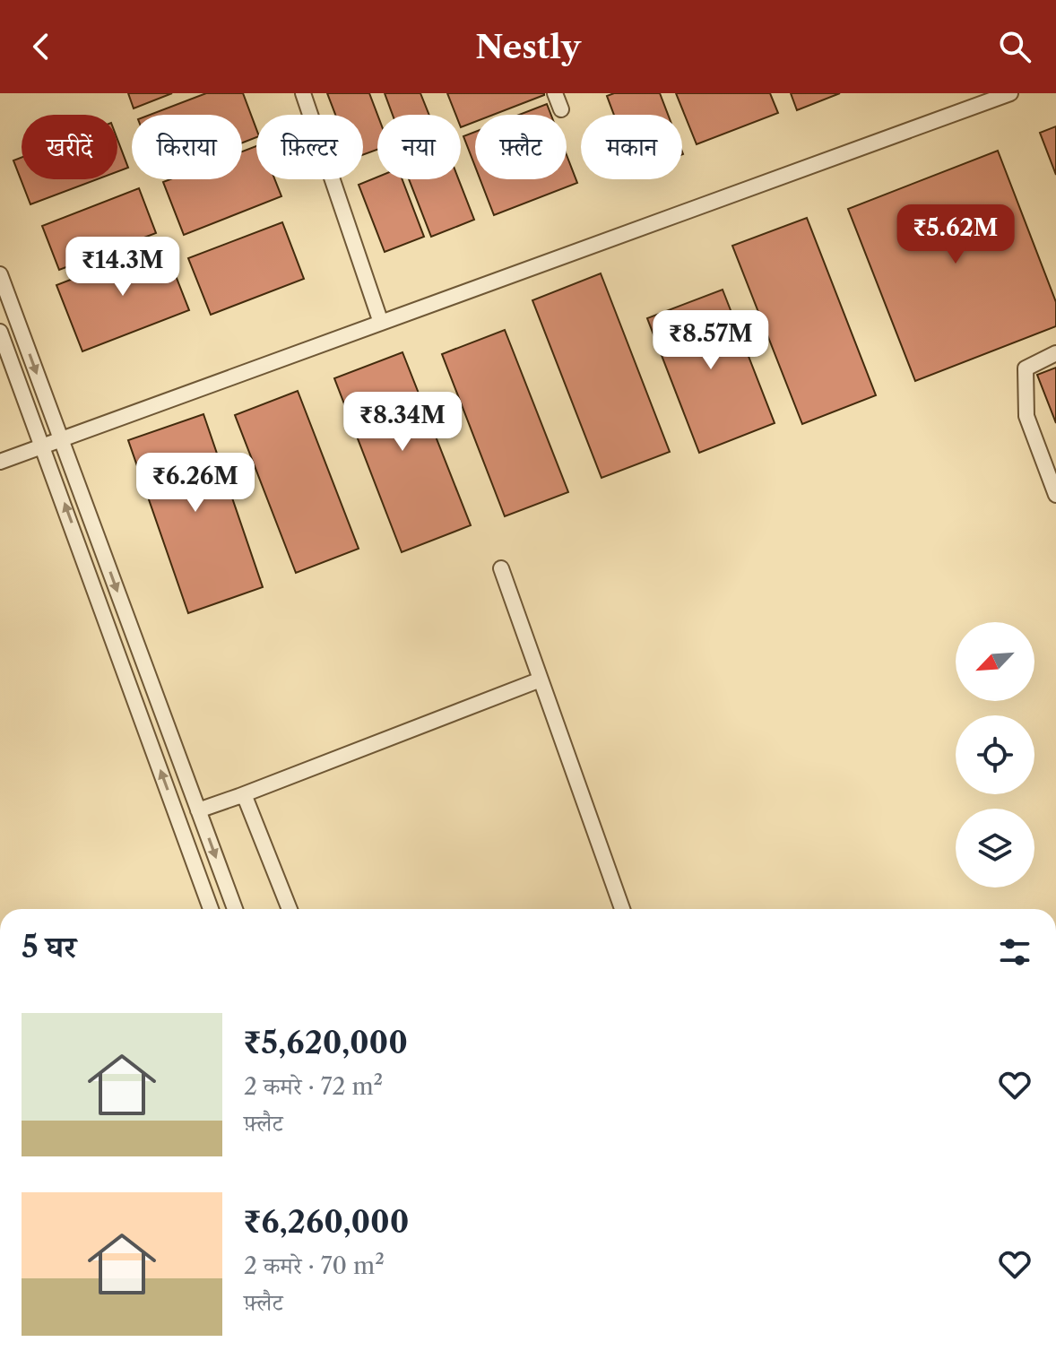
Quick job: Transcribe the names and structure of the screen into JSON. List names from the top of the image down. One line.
{"north":"bottom left","page":{"header":"Nestly","chip":["खरीदें","किराया","फ़िल्टर","नया","फ़्लैट","मकान"],"price":["₹5.62M","₹14.3M","₹8.57M","₹8.34M","₹6.26M"],"heading":"5 घर","list":[{"name":"₹5,620,000","note":"2 कमरे · 72 m² · फ़्लैट"},{"name":"₹6,260,000","note":"2 कमरे · 70 m² · फ़्लैट"}]}}
